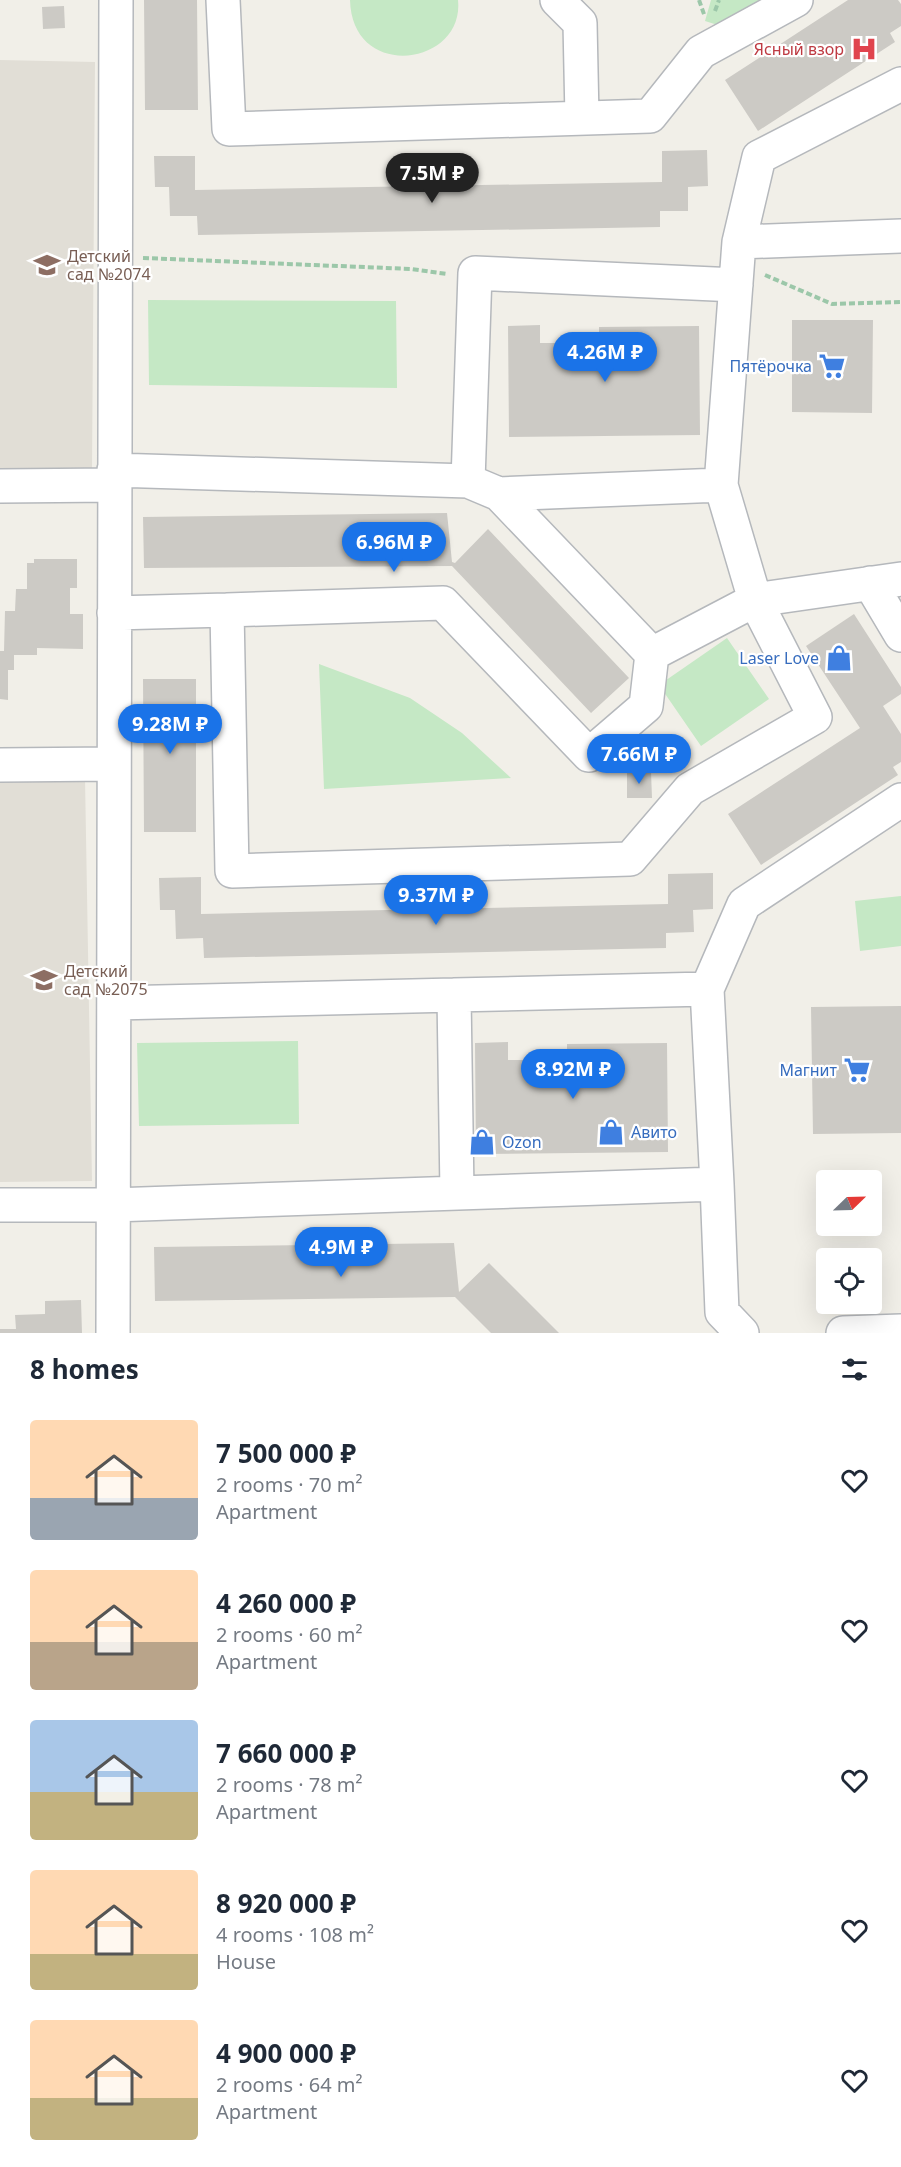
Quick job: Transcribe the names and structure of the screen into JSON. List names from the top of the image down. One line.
{"places":{"hospital":["Ясный взор"],"school or university":["Детский сад №2074","Детский сад №2075"],"supermarket":["Пятёрочка","Магнит"],"shop":["Laser Love","Авито","Ozon"]},"north":"top right","page":{"price":["7.5M ₽","4.26M ₽","6.96M ₽","9.28M ₽","7.66M ₽","9.37M ₽","8.92M ₽","4.9M ₽"],"heading":"8 homes","list":[{"name":"7 500 000 ₽","note":"2 rooms · 70 m² · Apartment"},{"name":"4 260 000 ₽","note":"2 rooms · 60 m² · Apartment"},{"name":"7 660 000 ₽","note":"2 rooms · 78 m² · Apartment"},{"name":"8 920 000 ₽","note":"4 rooms · 108 m² · House"},{"name":"4 900 000 ₽","note":"2 rooms · 64 m² · Apartment"}]}}
